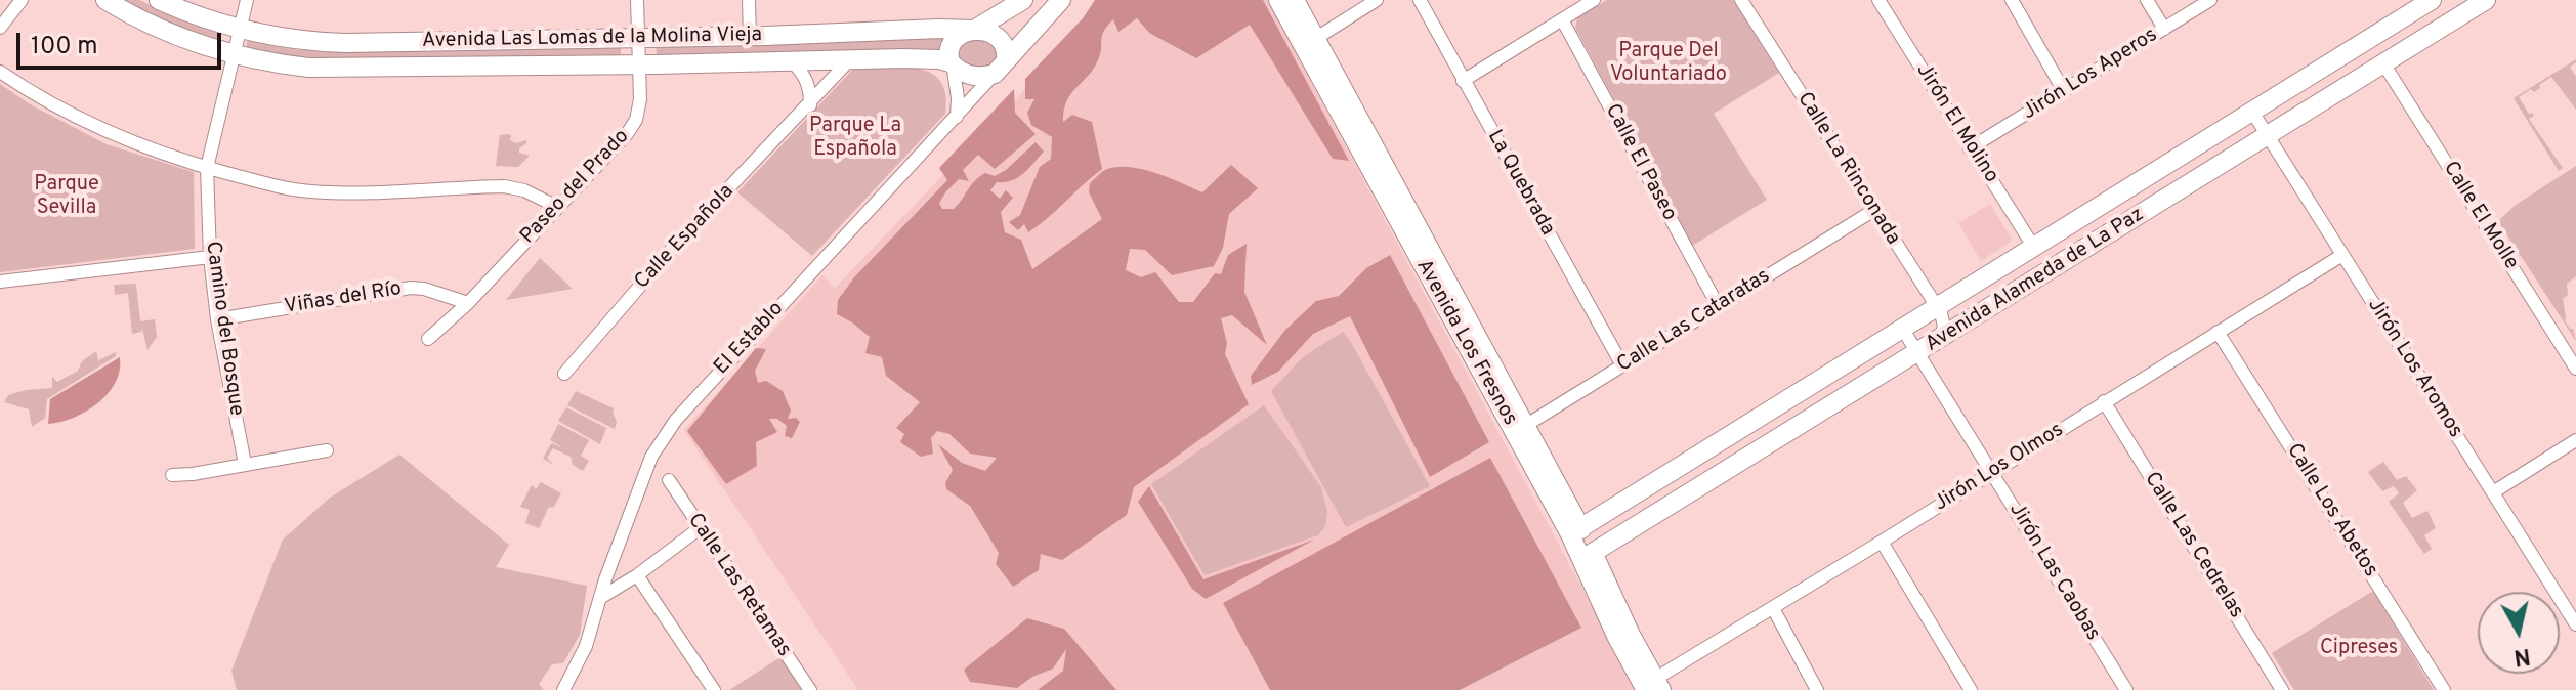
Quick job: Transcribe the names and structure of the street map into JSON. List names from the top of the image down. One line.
{"streets":{"street":["Avenida Las Lomas de la Molina Vieja","Jirón Los Aperos","Jirón El Molino","Calle El Paseo","Calle La Rinconada","La Quebrada","Paseo del Prado","Calle El Molle","Calle Española","Avenida Alameda de La Paz","Viñas del Río","Calle Las Cataratas","Camino del Bosque","El Establo","Avenida Los Fresnos","Jirón Los Aromos","Jirón Los Olmos","Calle Los Abetos","Calle Las Cedrelas","Jirón Las Caobas","Calle Las Retamas"]},"crossings":[["Avenida Las Lomas de la Molina Vieja","Paseo del Prado"],["Avenida Las Lomas de la Molina Vieja","Calle Española"],["Avenida Las Lomas de la Molina Vieja","Camino del Bosque"],["Avenida Las Lomas de la Molina Vieja","El Establo"],["Jirón Los Aperos","Jirón El Molino"],["Jirón El Molino","Avenida Alameda de La Paz"],["Calle El Paseo","Calle Las Cataratas"],["Calle La Rinconada","Avenida Alameda de La Paz"],["Calle La Rinconada","Calle Las Cataratas"],["La Quebrada","Calle Las Cataratas"],["Paseo del Prado","Viñas del Río"],["Calle El Molle","Avenida Alameda de La Paz"],["Avenida Alameda de La Paz","Avenida Los Fresnos"],["Avenida Alameda de La Paz","Jirón Los Aromos"],["Avenida Alameda de La Paz","Jirón Las Caobas"],["Viñas del Río","Camino del Bosque"],["Calle Las Cataratas","Avenida Los Fresnos"],["Avenida Los Fresnos","Jirón Los Olmos"],["Jirón Los Aromos","Jirón Los Olmos"],["Jirón Los Olmos","Calle Los Abetos"],["Jirón Los Olmos","Calle Las Cedrelas"],["Jirón Los Olmos","Jirón Las Caobas"]],"parks":["Parque Del Voluntariado","Parque La Española","Parque Sevilla","Cipreses"],"scale_bar":"100 m","north":"bottom"}
